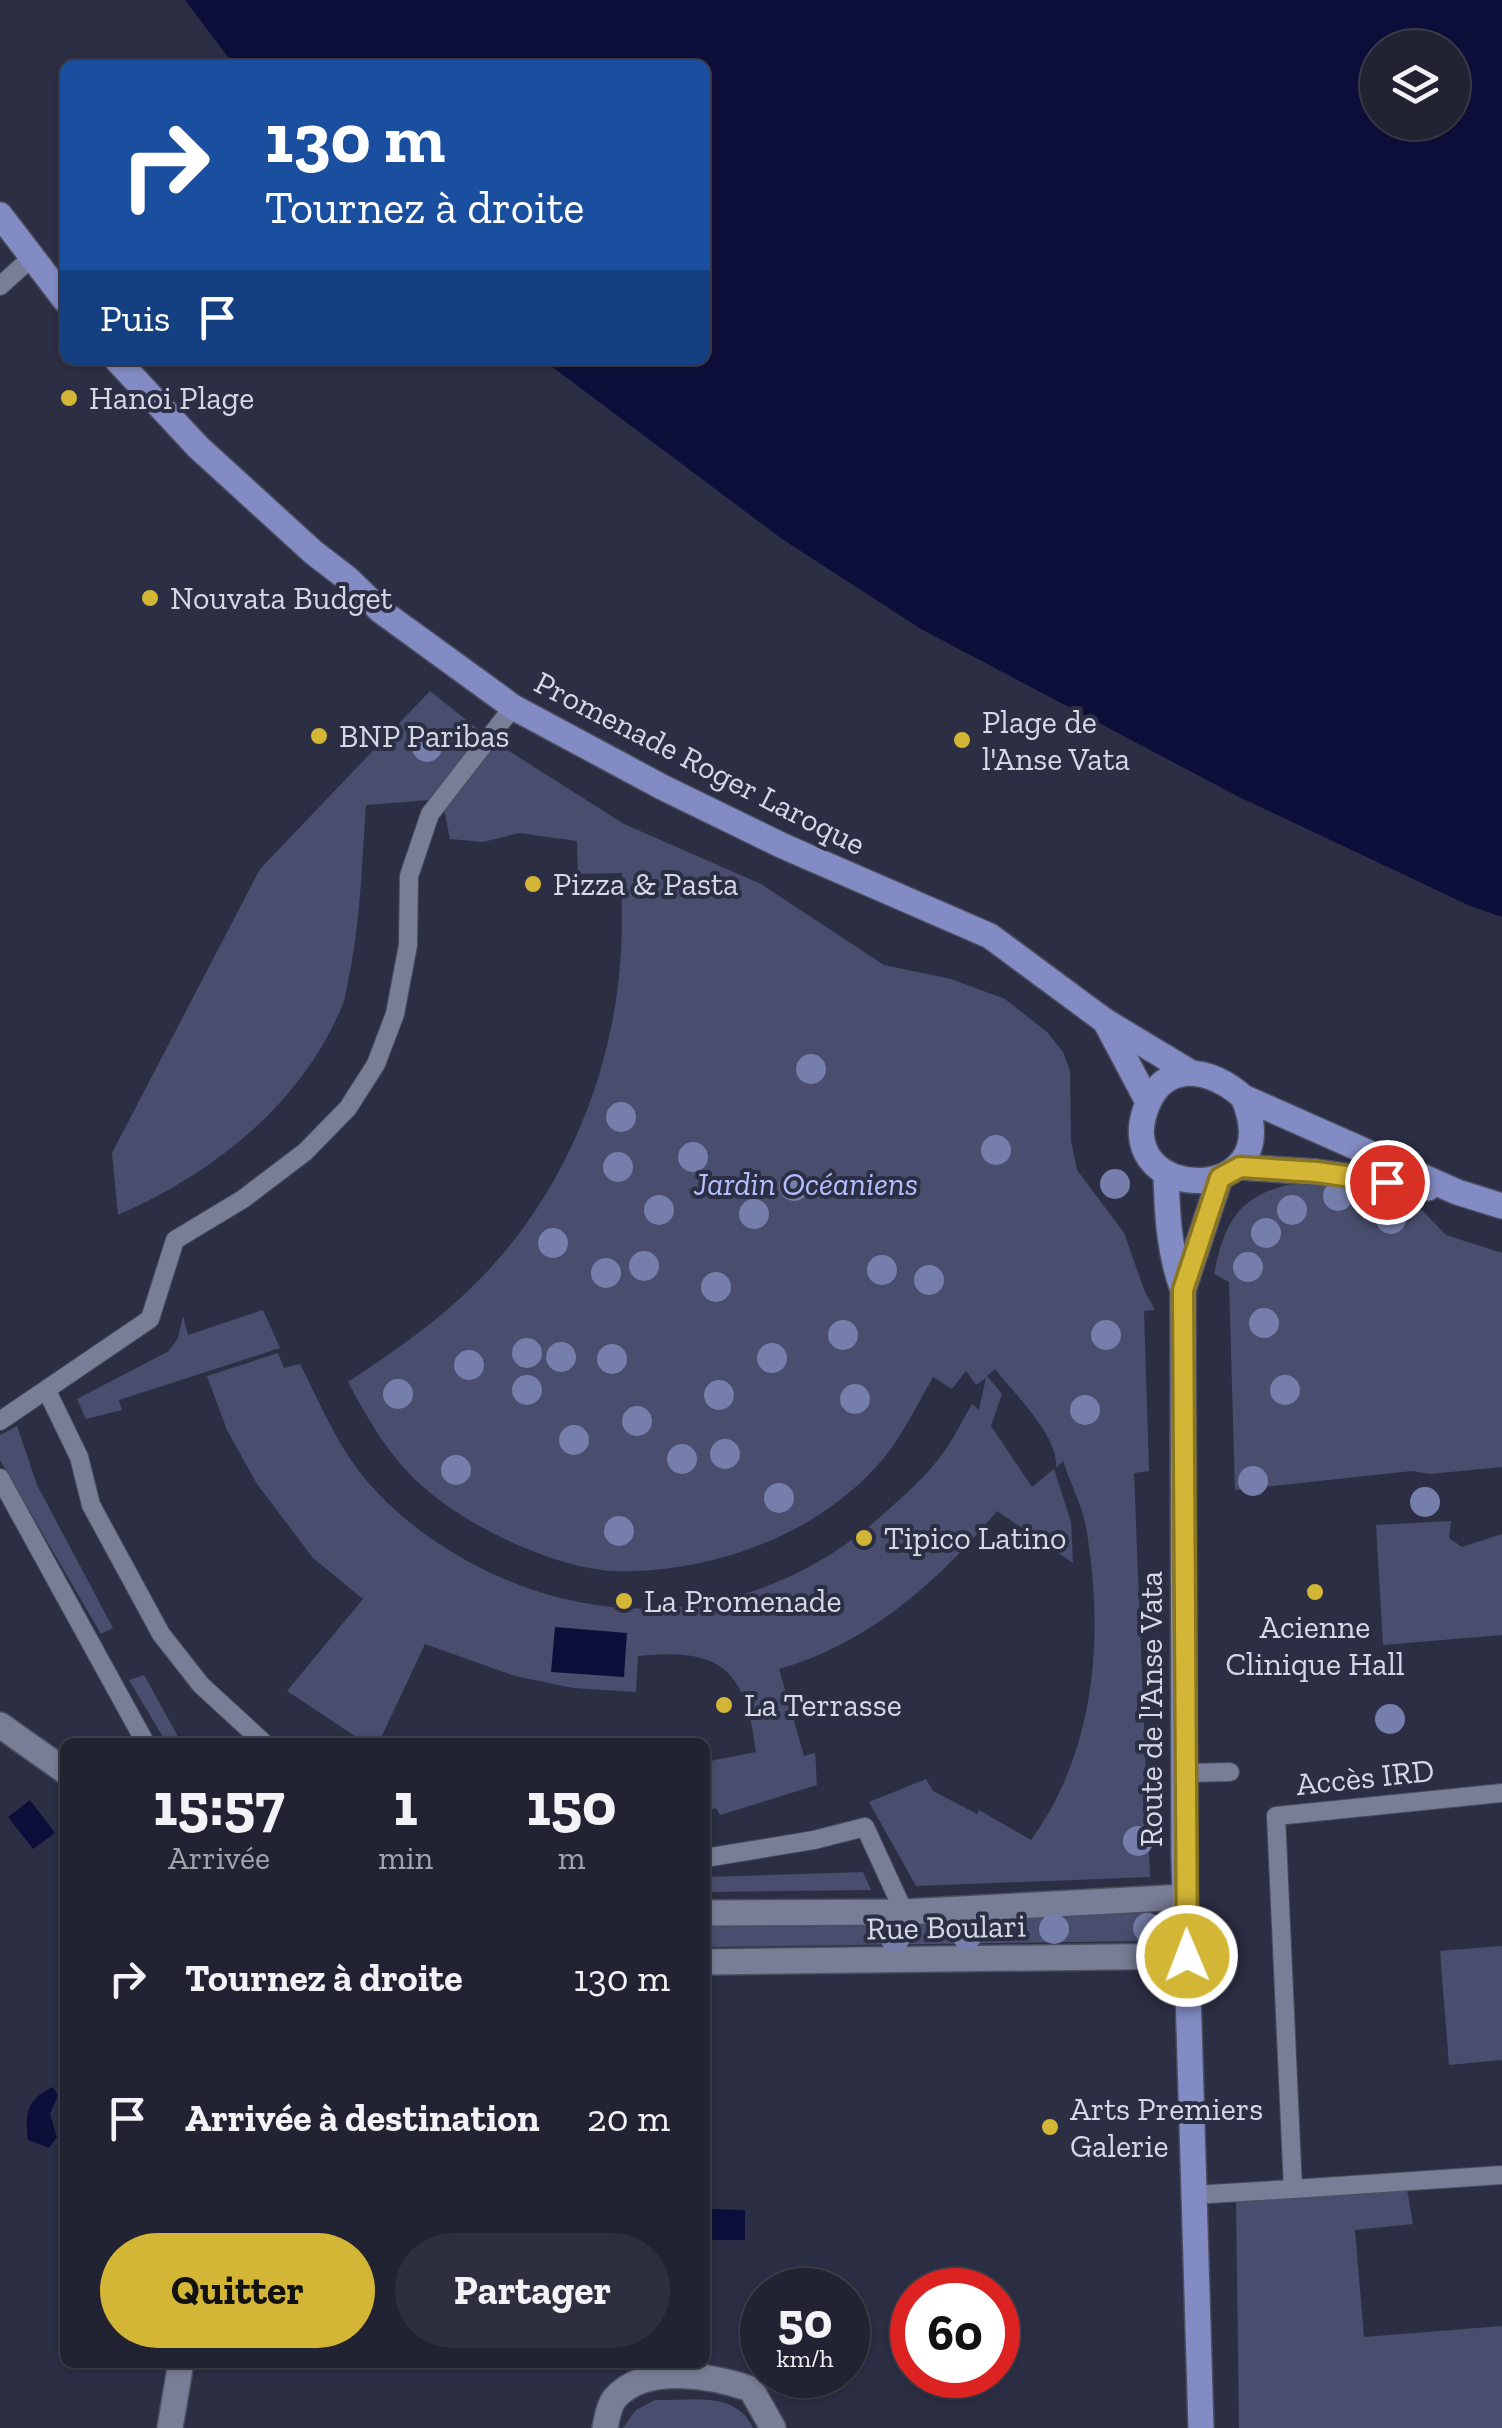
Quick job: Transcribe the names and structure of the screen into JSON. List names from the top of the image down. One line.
{"streets":{"main road":["Promenade Roger Laroque","Route de l'Anse Vata"],"street":["Rue Boulari"],"lane":["Accès IRD"]},"crossings":[["Promenade Roger Laroque","Route de l'Anse Vata"],["Route de l'Anse Vata","Rue Boulari"]],"parks":["Jardin Océaniens"],"places":["Hanoi Plage","Nouvata Budget","BNP Paribas","Plage de l'Anse Vata","Pizza & Pasta","Tipico Latino","Acienne Clinique Hall","La Promenade","La Terrasse","Arts Premiers Galerie"],"page":{"turn":["130 m","Tournez à droite"],"then":"Puis","eta":["15:57","Arrivée","1","min","150","m"],"list":[{"name":"Tournez à droite","value":"130 m"},{"name":"Arrivée à destination","value":"20 m"}],"buttons":["Quitter","Partager"],"speed":"50 km/h","limit":"60"}}
